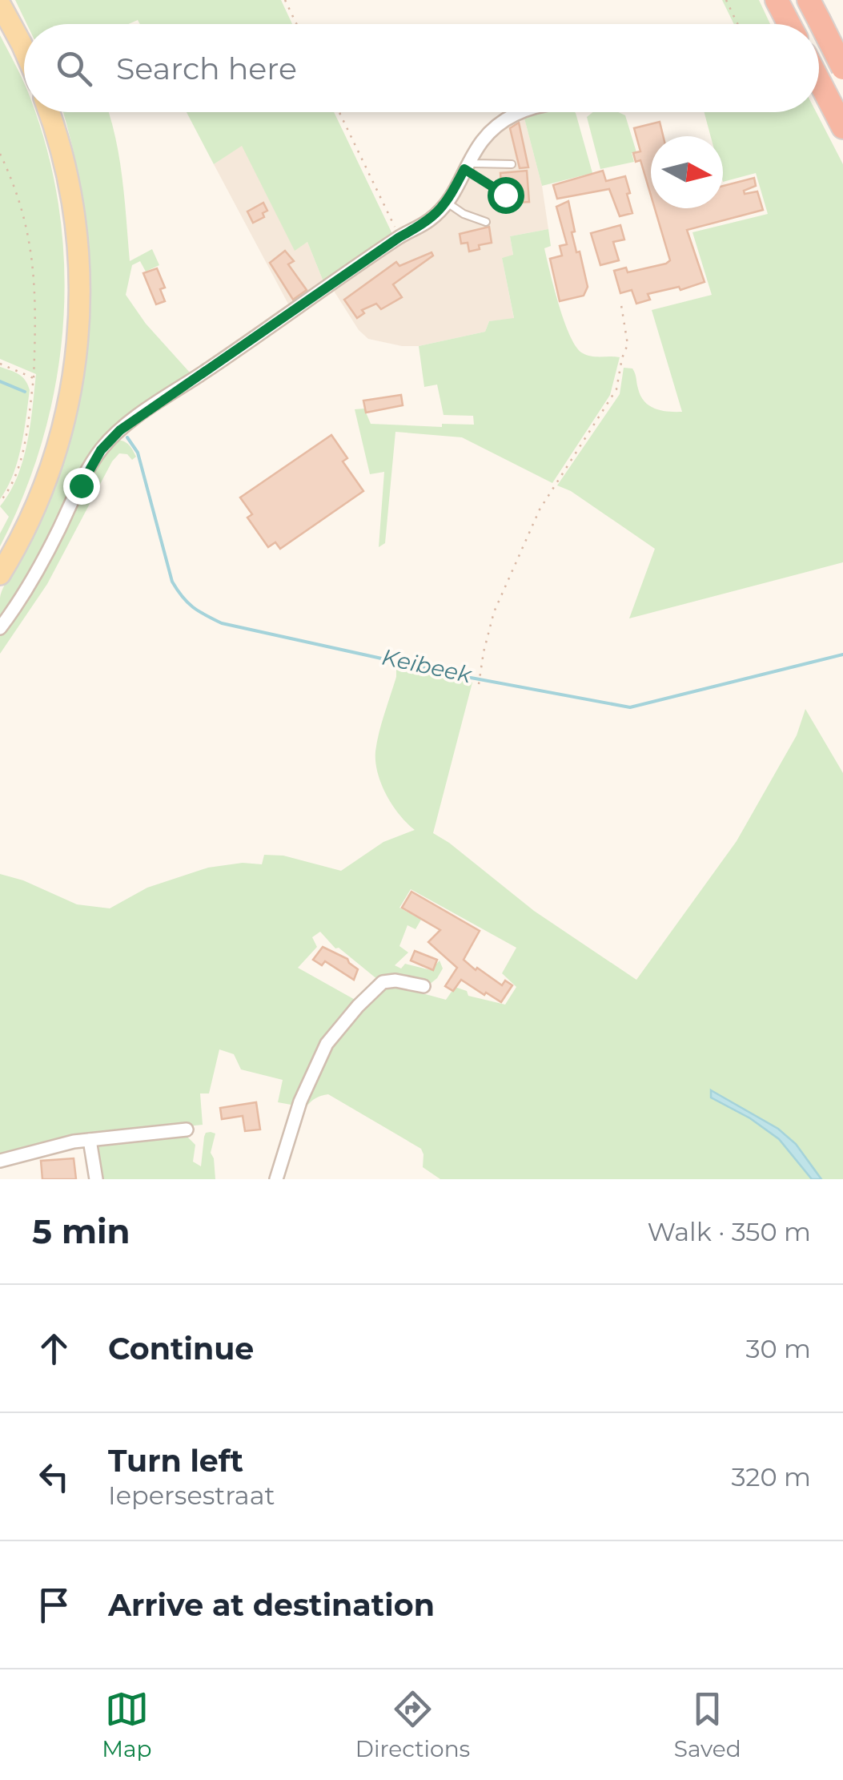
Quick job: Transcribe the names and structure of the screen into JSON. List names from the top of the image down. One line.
{"water":["Keibeek"],"north":"right","page":{"search":"Search here","heading":["5 min","Walk · 350 m"],"list":[["Continue","30 m"],["Turn left","Iepersestraat","320 m"],"Arrive at destination"],"nav":["Map","Directions","Saved"]}}
